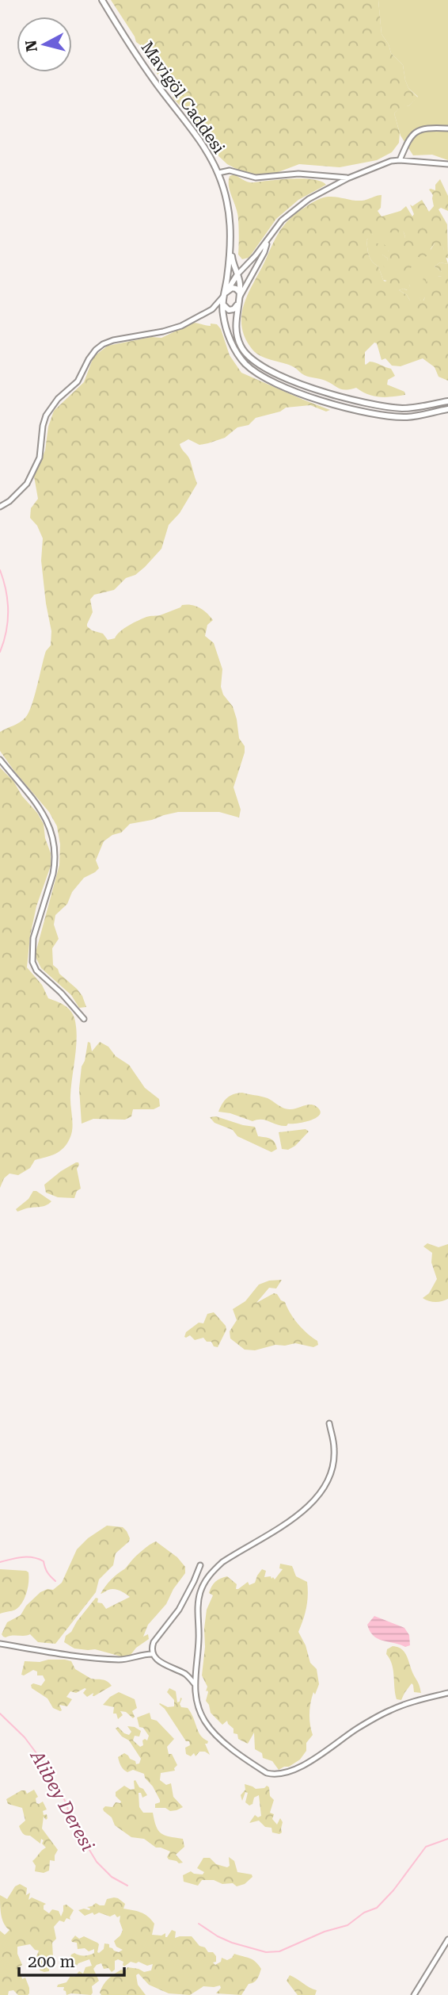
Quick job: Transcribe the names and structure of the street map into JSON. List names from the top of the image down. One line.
{"streets":{"main road":["Mavigöl Caddesi"]},"water":["Alibey Deresi"],"scale_bar":"200 m","north":"left"}
